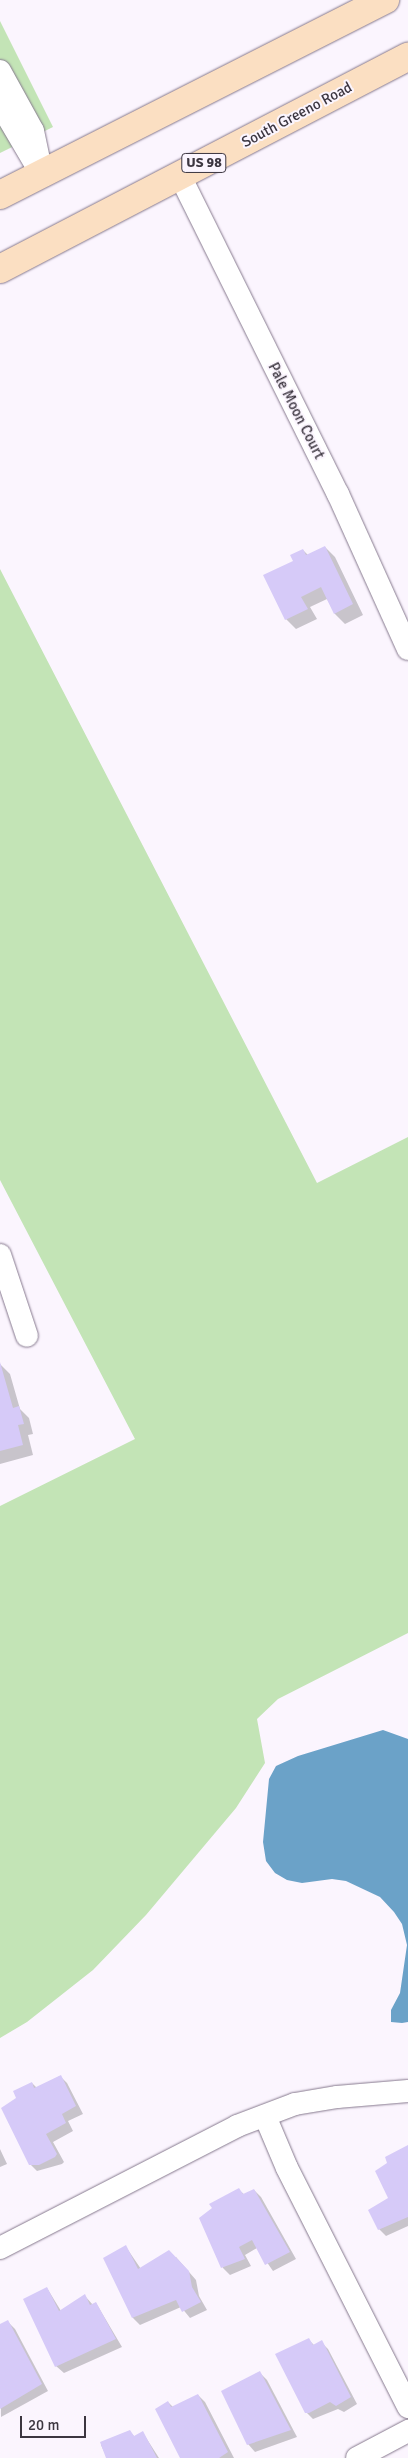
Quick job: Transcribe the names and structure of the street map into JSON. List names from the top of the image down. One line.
{"streets":{"main road":["South Greeno Road","US 98"],"street":["Pale Moon Court"]},"crossings":[["South Greeno Road","Pale Moon Court"]],"scale_bar":"20 m"}
